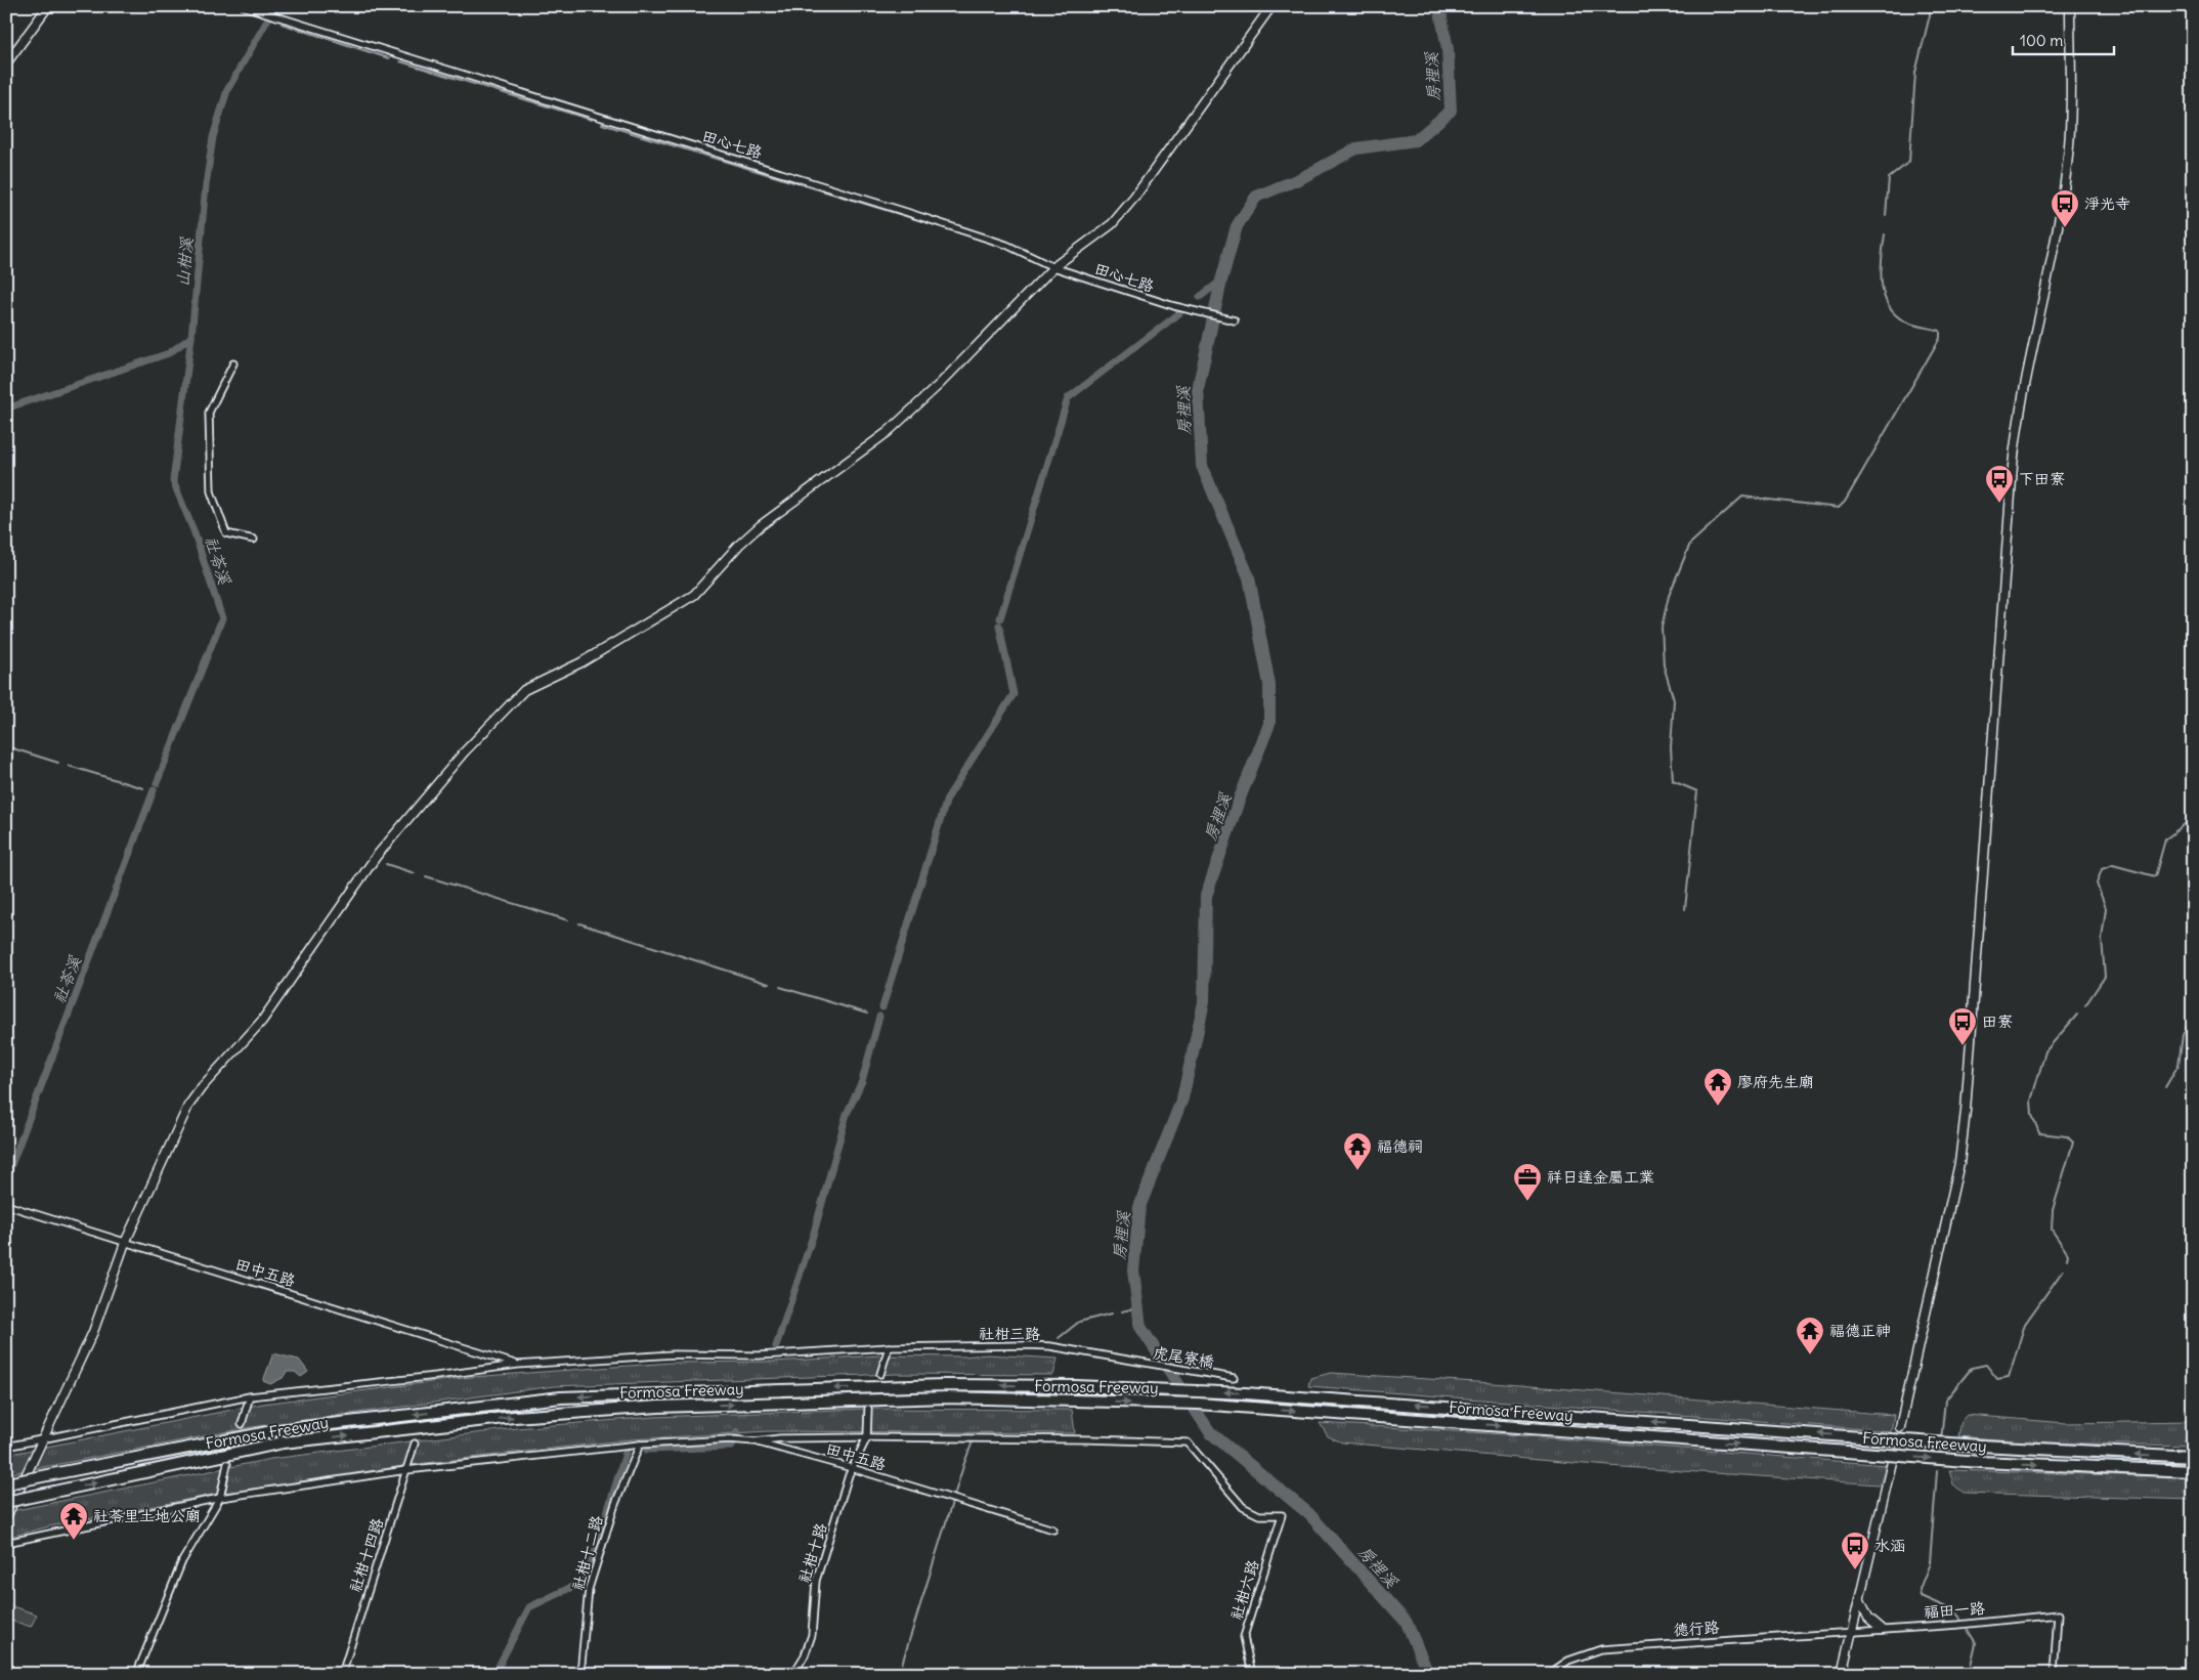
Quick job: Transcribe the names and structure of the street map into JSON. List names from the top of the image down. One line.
{"streets":{"highway":["Formosa Freeway"],"street":["田心七路","田中五路","社柑三路","虎尾寮橋","社柑十二路","社柑十路","社柑十四路","社柑六路","福田一路","德行路"]},"crossings":[["田中五路","社柑三路"],["田中五路","社柑十路"],["社柑三路","虎尾寮橋"],["社柑十路","社柑六路"],["福田一路","德行路"]],"water":["房裡溪","山柑溪","社苓溪"],"places":{"bus stop":["淨光寺","下田寮","田寮","水涵"],"temple":["廖府先生廟","福德祠","福德正神","社苓里土地公廟"],"office":["祥日達金屬工業"]},"scale_bar":"100 m"}
